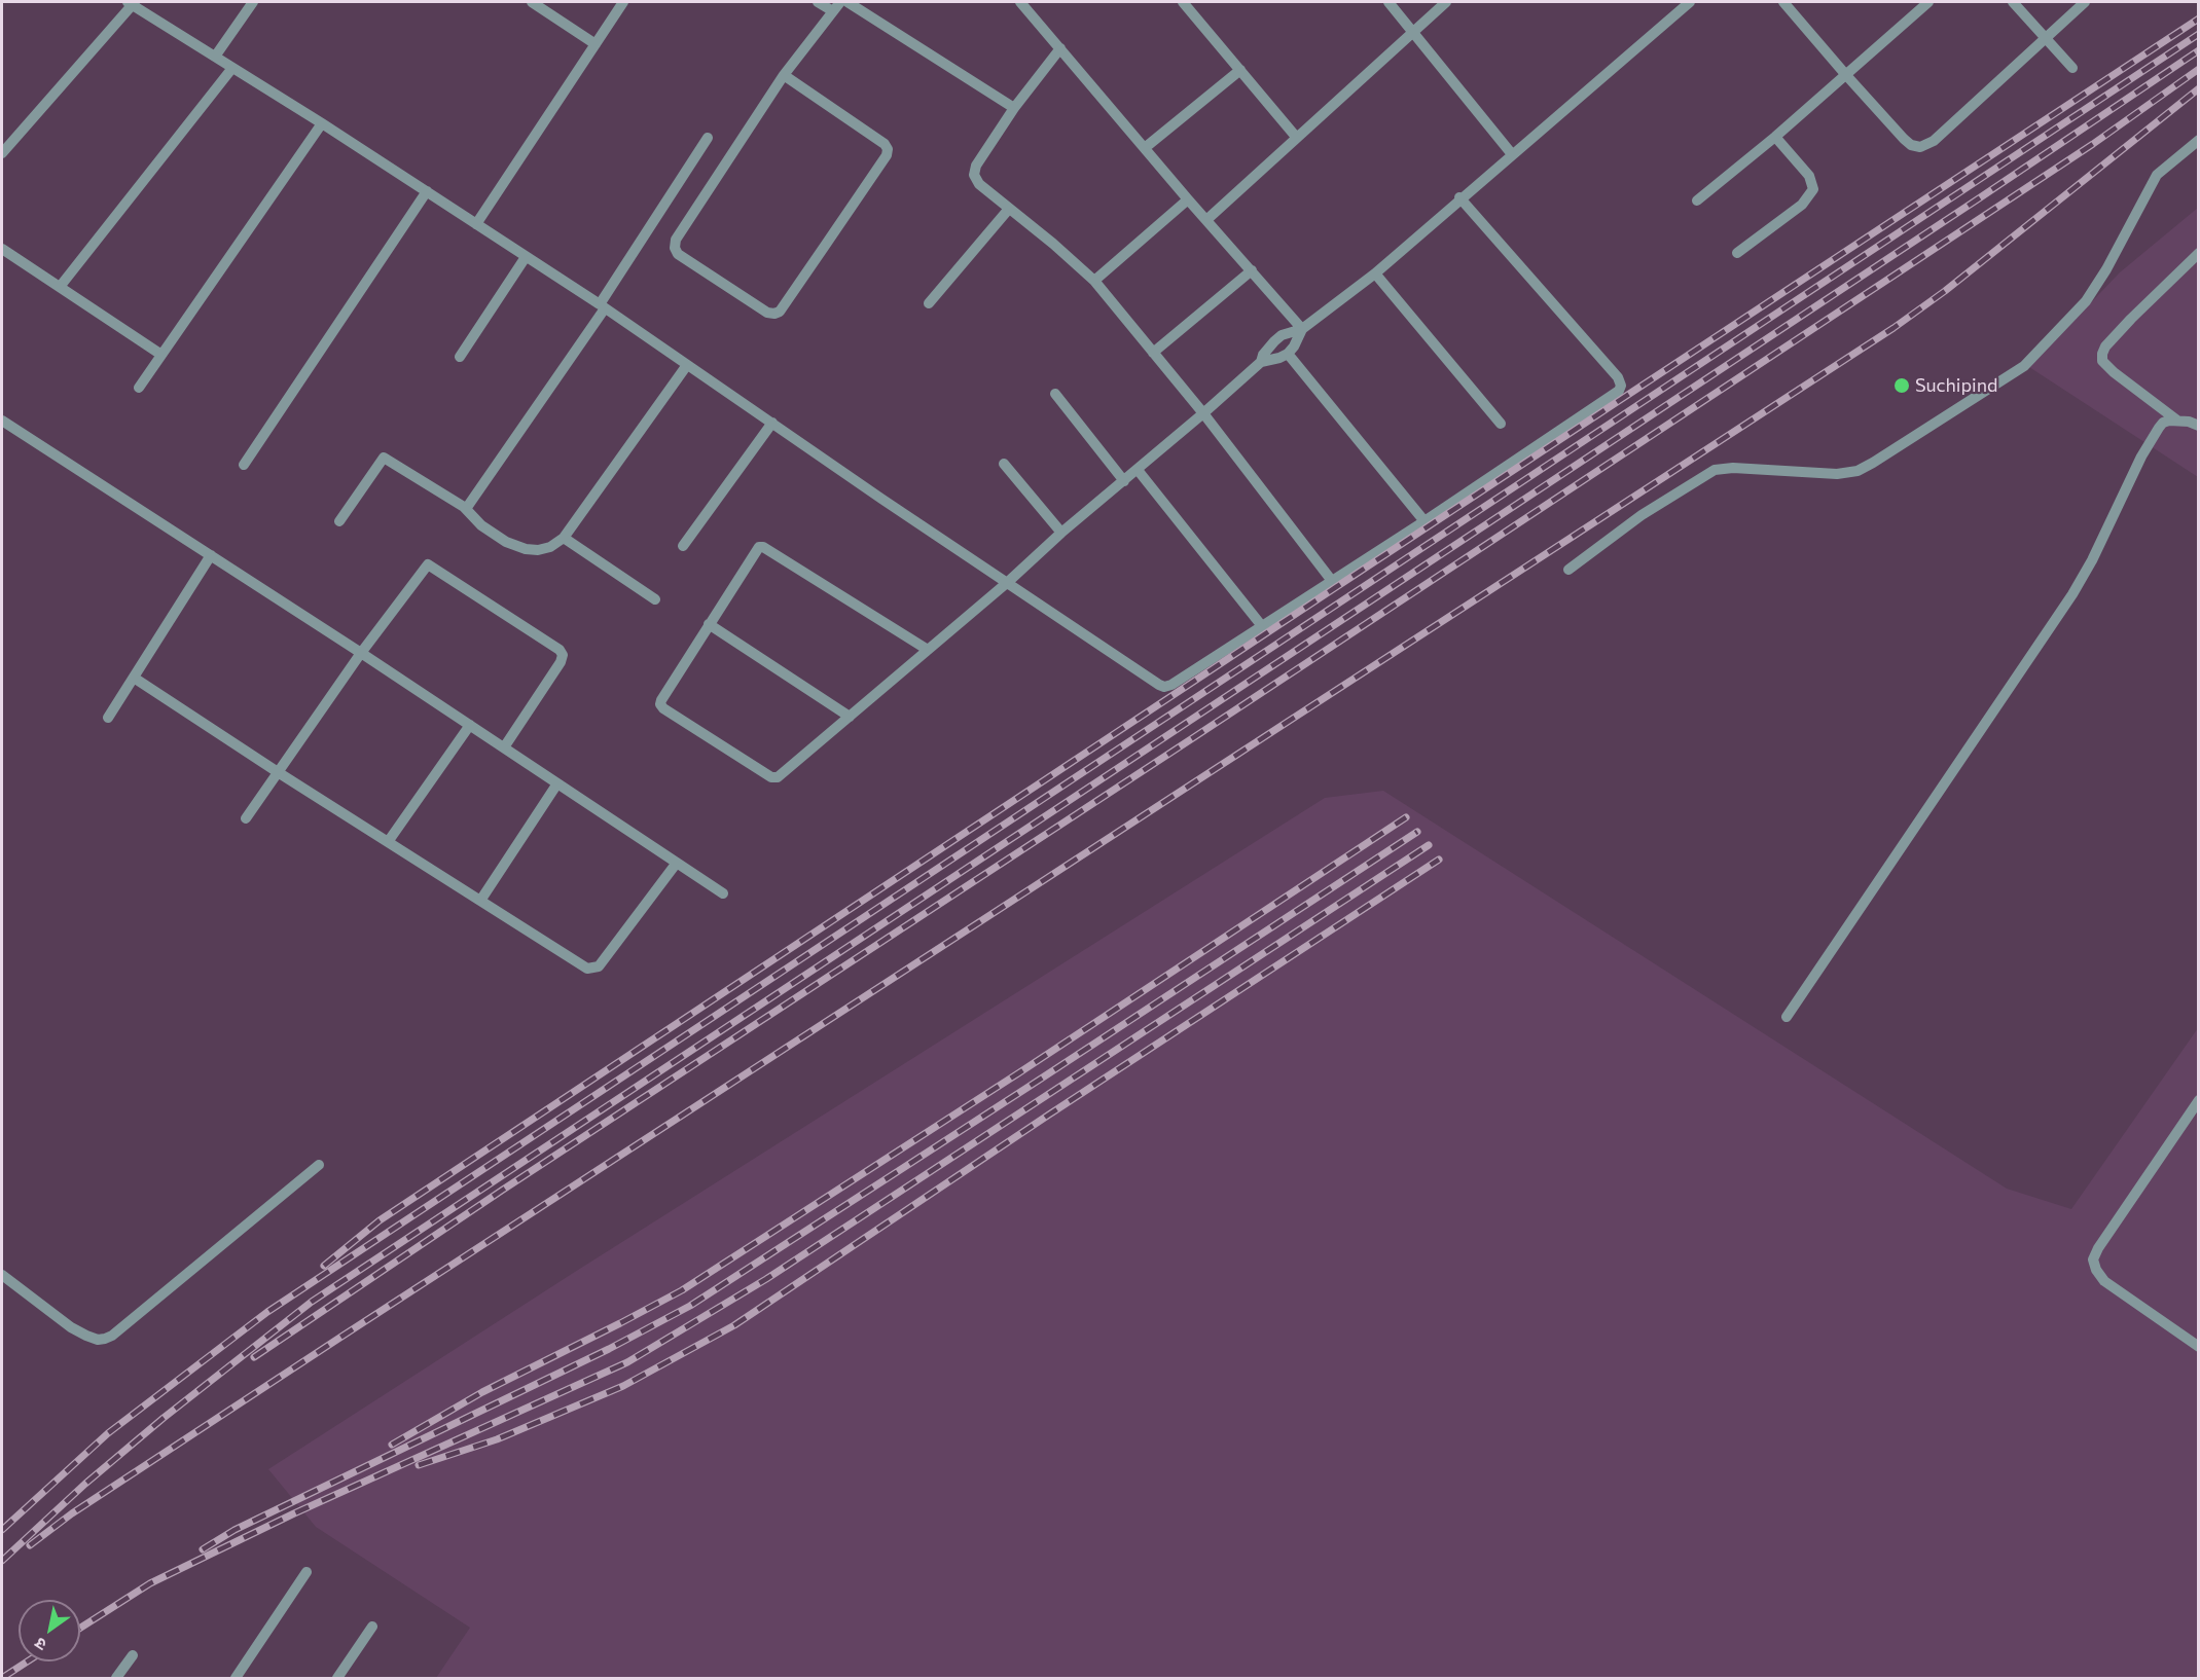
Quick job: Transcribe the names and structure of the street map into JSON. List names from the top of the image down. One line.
{"places":["Suchipind"],"north":"bottom left"}
